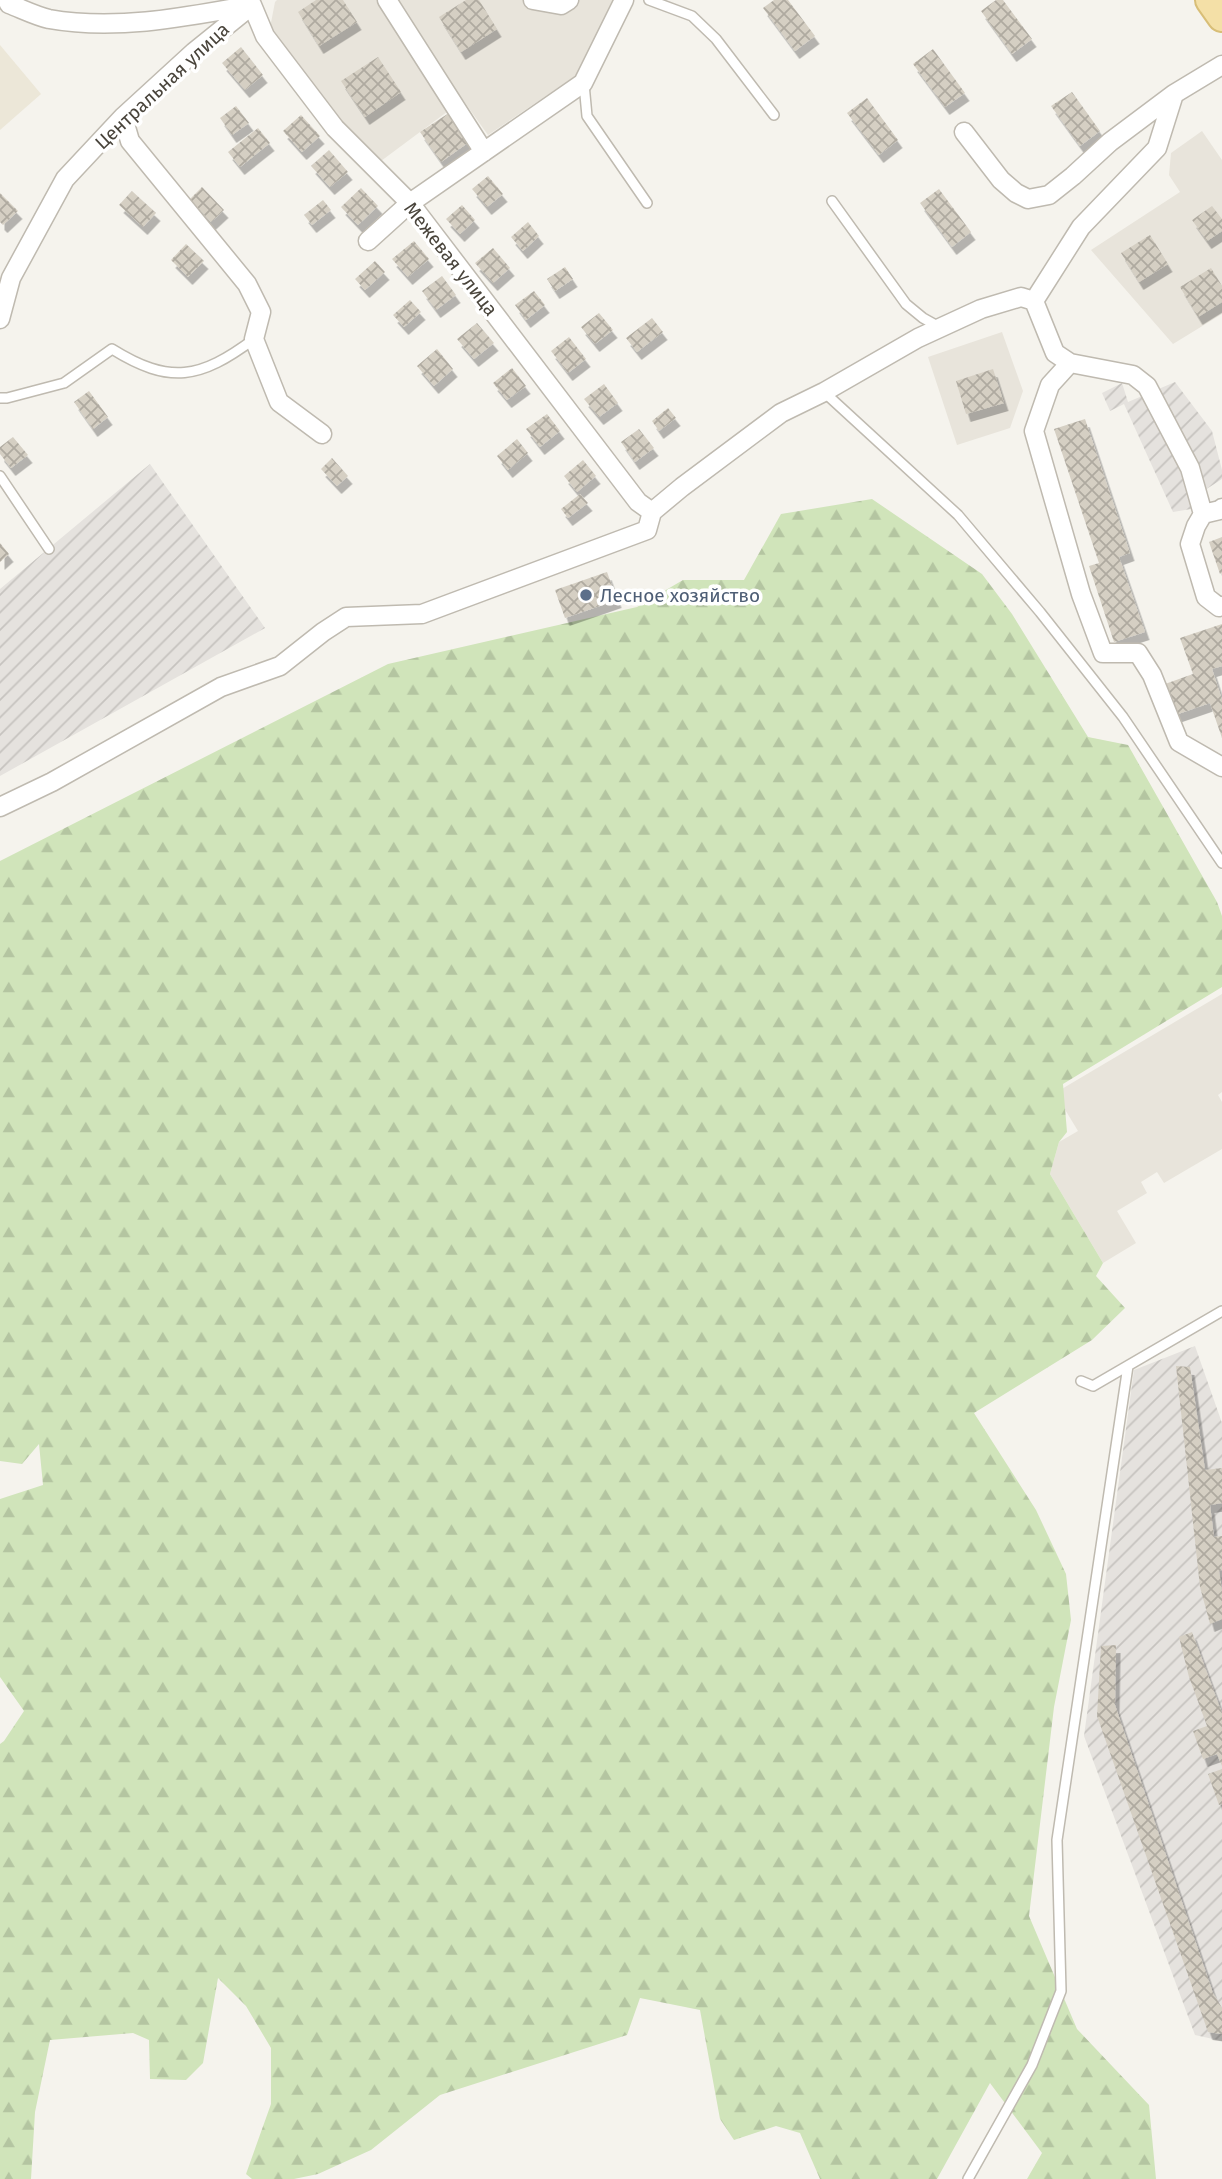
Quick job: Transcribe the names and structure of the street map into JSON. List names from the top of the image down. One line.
{"streets":{"street":["Центральная улица","Межевая улица"]},"crossings":[["Центральная улица","Межевая улица"]],"places":["Лесное хозяйство"]}
